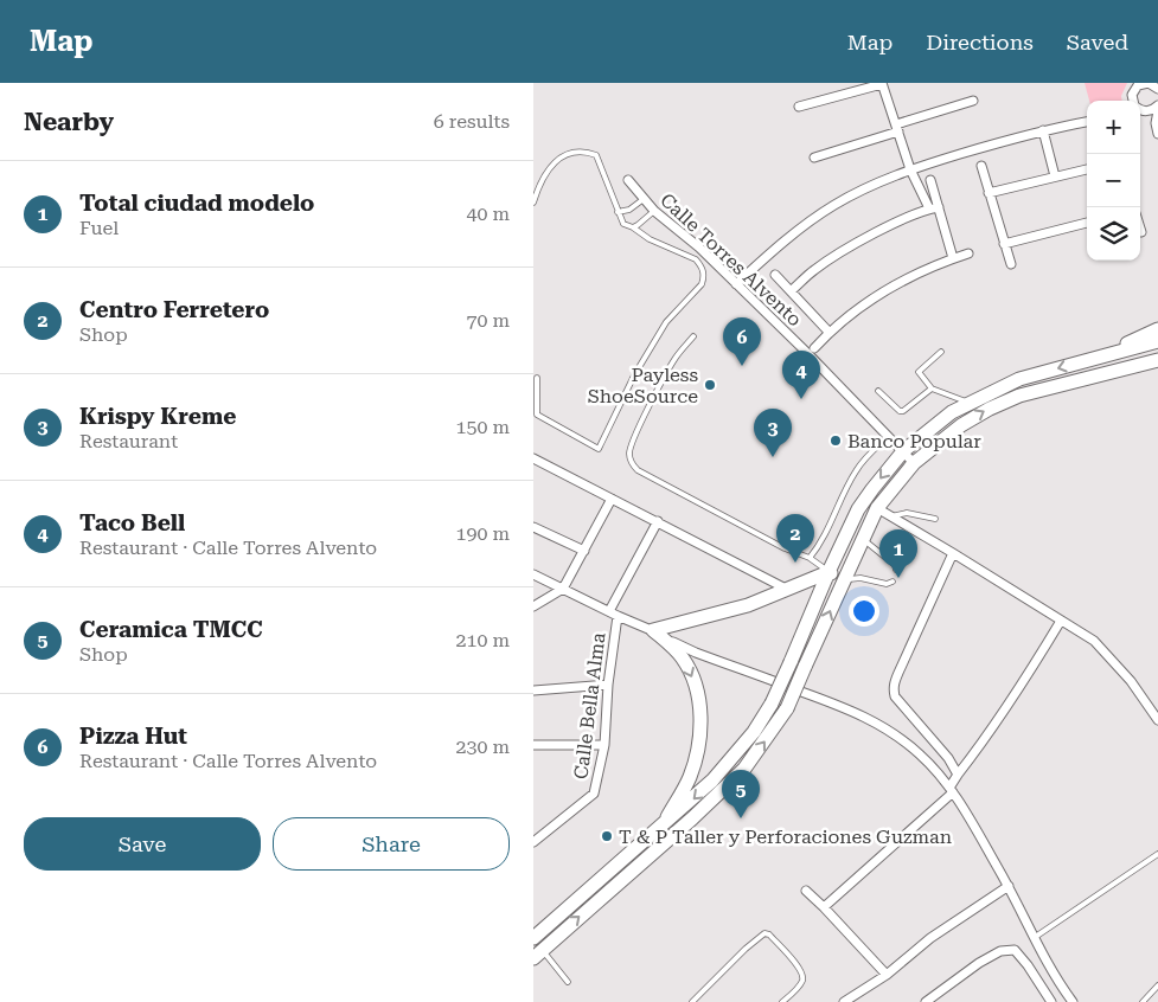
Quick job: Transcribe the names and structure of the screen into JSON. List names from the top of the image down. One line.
{"streets":{"street":["Calle Torres Alvento","Calle Bella Alma"]},"places":["Payless ShoeSource","Banco Popular","T & P Taller y Perforaciones Guzman"],"page":{"header":"Map","nav":["Map","Directions","Saved"],"heading":["Nearby","6 results"],"map_buttons":["+","−"],"list":[{"mark":"1","name":"Total ciudad modelo","note":"Fuel","value":"40 m"},{"mark":"2","name":"Centro Ferretero","note":"Shop","value":"70 m"},{"mark":"3","name":"Krispy Kreme","note":"Restaurant","value":"150 m"},{"mark":"4","name":"Taco Bell","note":"Restaurant · Calle Torres Alvento","value":"190 m"},{"mark":"5","name":"Ceramica TMCC","note":"Shop","value":"210 m"},{"mark":"6","name":"Pizza Hut","note":"Restaurant · Calle Torres Alvento","value":"230 m"}],"pins":["6","4","3","2","1","5"],"buttons":["Save","Share"]}}
